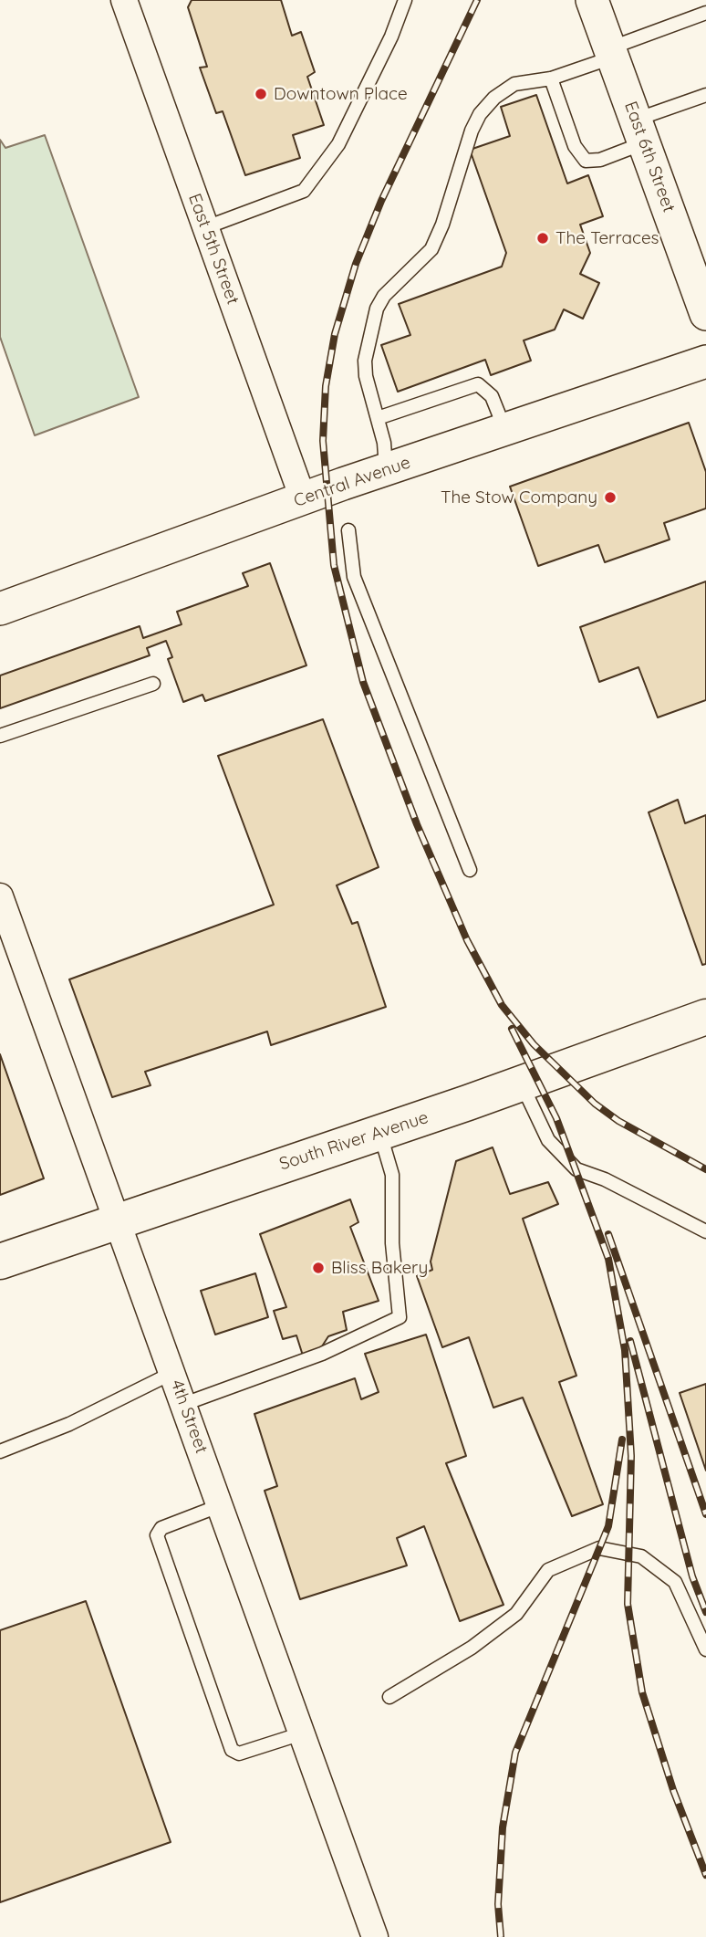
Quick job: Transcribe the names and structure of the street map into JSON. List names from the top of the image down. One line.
{"streets":{"main road":["South River Avenue"],"street":["East 6th Street","East 5th Street","Central Avenue","4th Street"]},"crossings":[["East 5th Street","Central Avenue"],["South River Avenue","4th Street"]],"places":["Downtown Place","The Terraces","The Stow Company","Bliss Bakery"]}
